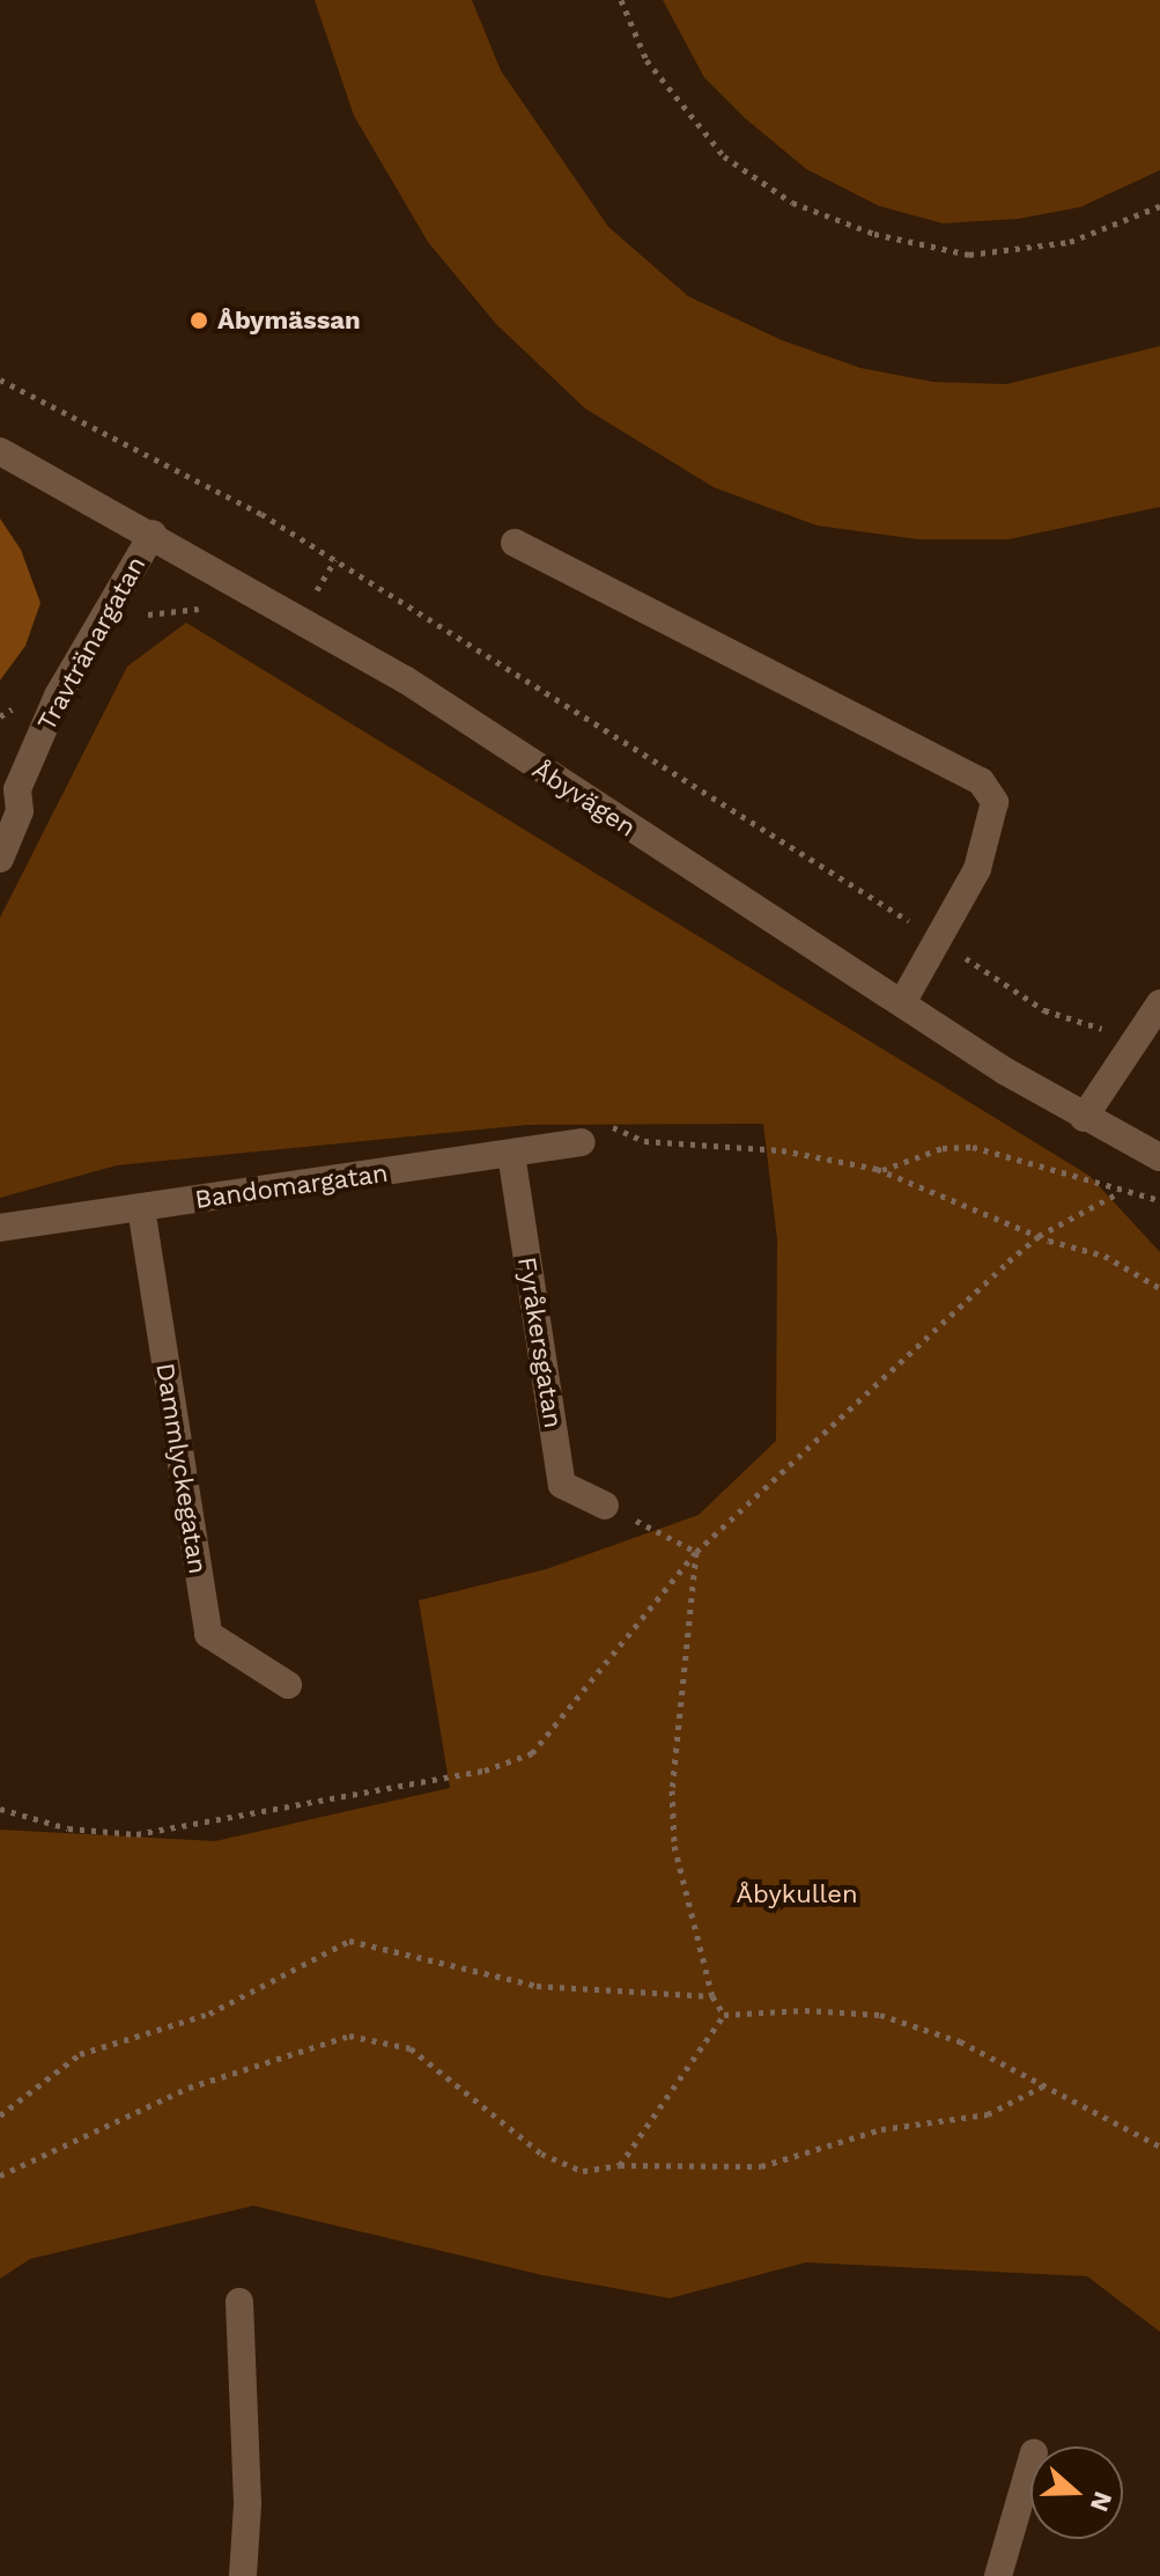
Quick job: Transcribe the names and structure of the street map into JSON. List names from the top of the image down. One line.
{"streets":{"street":["Travtränargatan","Åbyvägen","Bandomargatan","Fyråkersgatan","Dammlyckegatan"]},"crossings":[["Travtränargatan","Åbyvägen"],["Bandomargatan","Fyråkersgatan"],["Bandomargatan","Dammlyckegatan"]],"parks":["Åbykullen"],"places":["Åbymässan"],"north":"right"}
